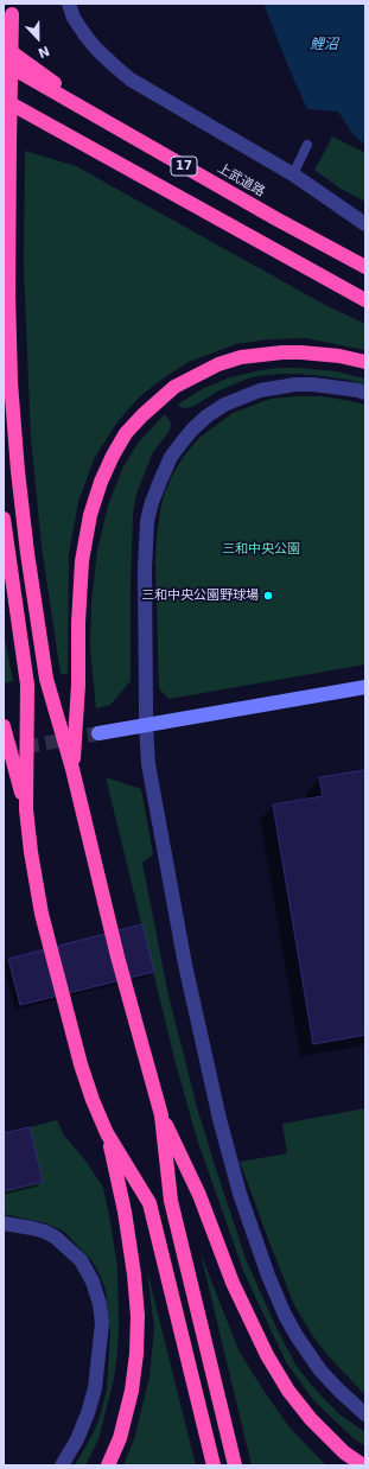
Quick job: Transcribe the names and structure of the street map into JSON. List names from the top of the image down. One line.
{"streets":{"highway":["17","上武道路"]},"water":["鯉沼"],"parks":["三和中央公園"],"places":["三和中央公園野球場"],"north":"bottom"}
